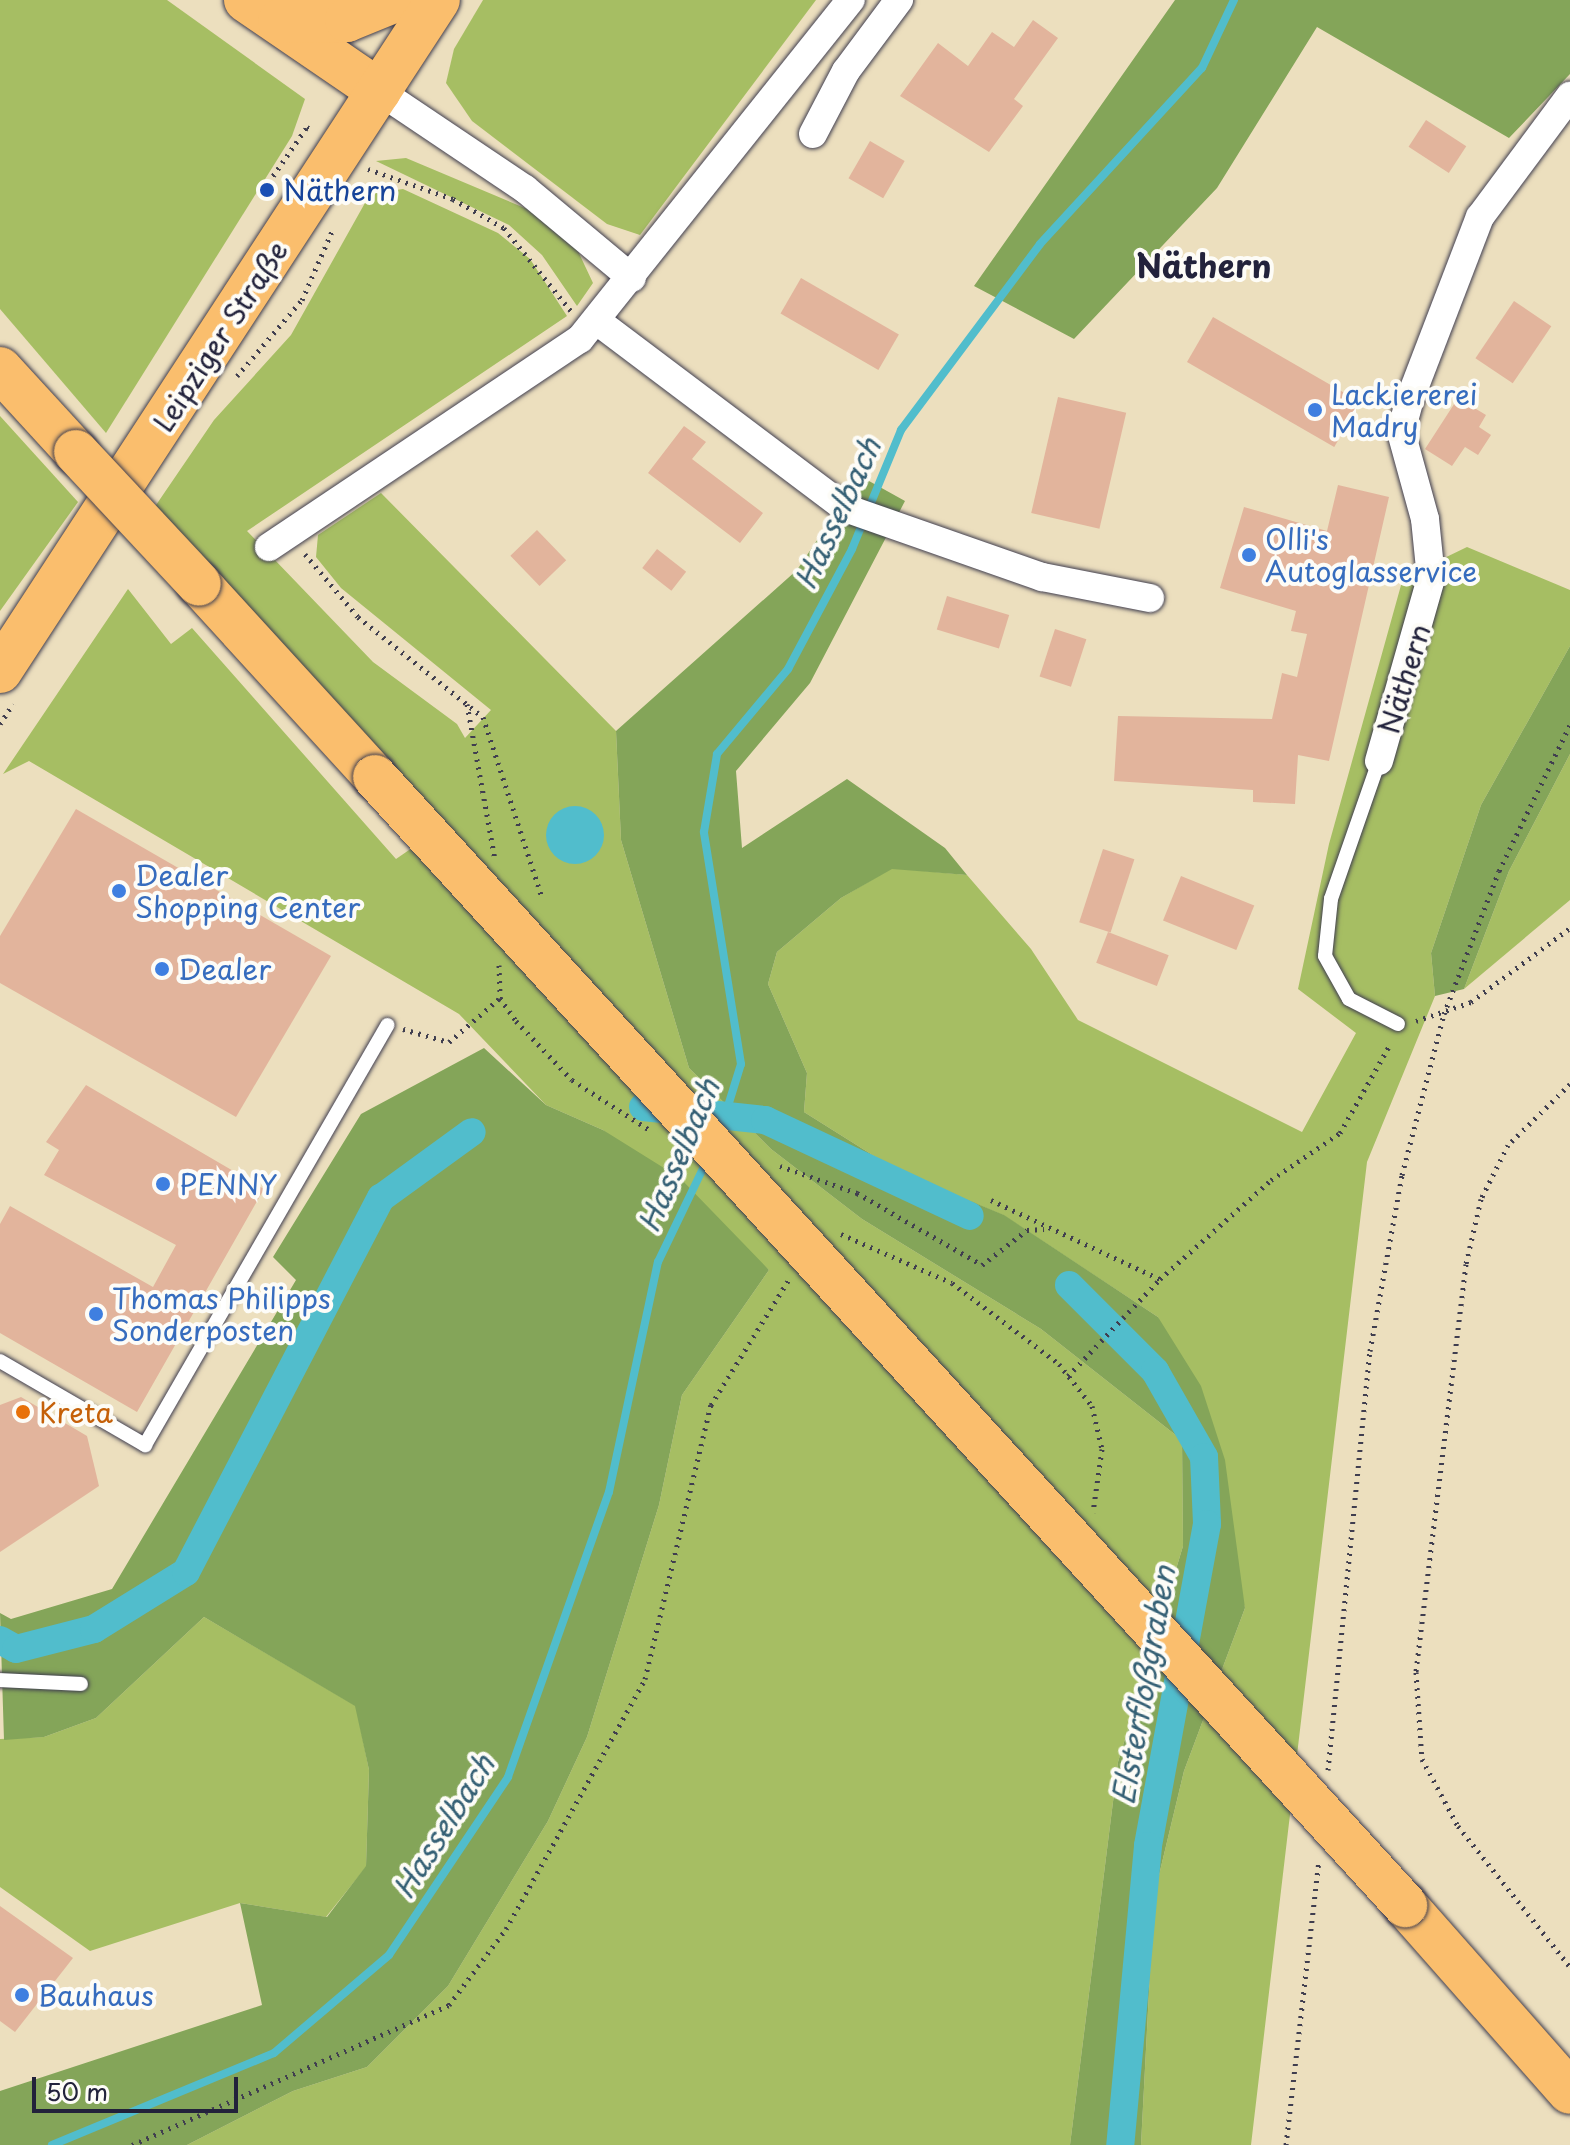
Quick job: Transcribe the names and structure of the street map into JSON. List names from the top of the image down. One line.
{"streets":{"main road":["Leipziger Straße"],"street":["Näthern"]},"districts":["Näthern"],"water":["Hasselbach","Elsterfloßgraben"],"places":["Näthern","Lackiererei Madry","Olli's Autoglasservice","Dealer Shopping Center","Dealer","PENNY","Thomas Philipps Sonderposten","Kreta","Bauhaus"],"scale_bar":"50 m"}
